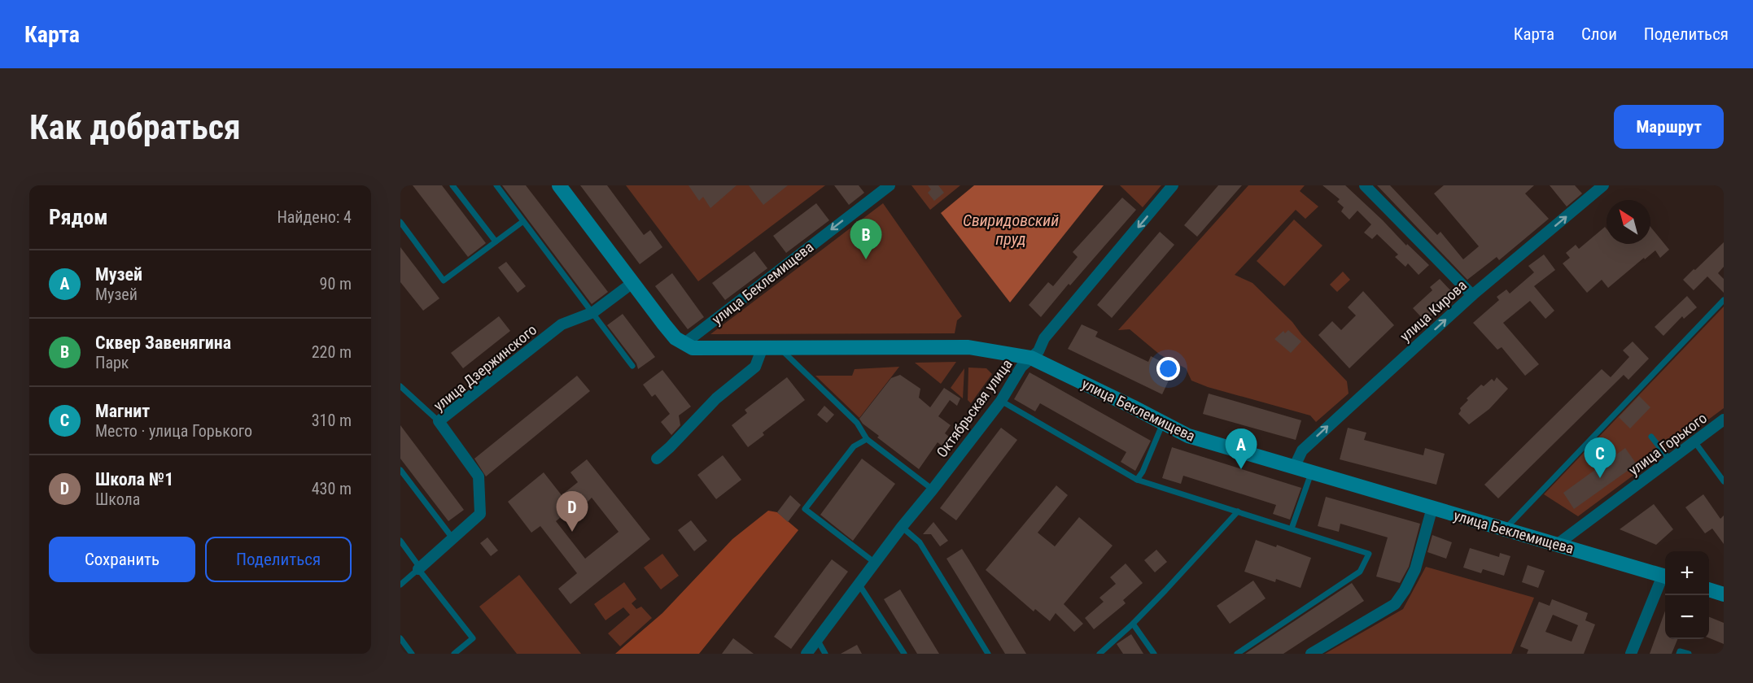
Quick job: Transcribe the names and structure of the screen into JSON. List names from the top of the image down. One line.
{"streets":{"main road":["улица Беклемищева"],"street":["улица Кирова","улица Дзержинского","Октябрьская улица","улица Горького"]},"crossings":[["улица Беклемищева","улица Кирова"],["улица Беклемищева","Октябрьская улица"],["улица Беклемищева","улица Горького"]],"one_way":["улица Кирова","Октябрьская улица"],"water":["Свиридовский пруд"],"north":"top left","page":{"header":"Карта","nav":["Карта","Слои","Поделиться"],"buttons":["Маршрут",["Сохранить","Поделиться"]],"title":"Как добраться","heading":["Рядом","Найдено: 4"],"pins":["B","A","C","D"],"list":[{"mark":"A","name":"Музей","note":"Музей","value":"90 m"},{"mark":"B","name":"Сквер Завенягина","note":"Парк","value":"220 m"},{"mark":"C","name":"Магнит","note":"Место · улица Горького","value":"310 m"},{"mark":"D","name":"Школа №1","note":"Школа","value":"430 m"}],"map_buttons":["+","−"]}}
